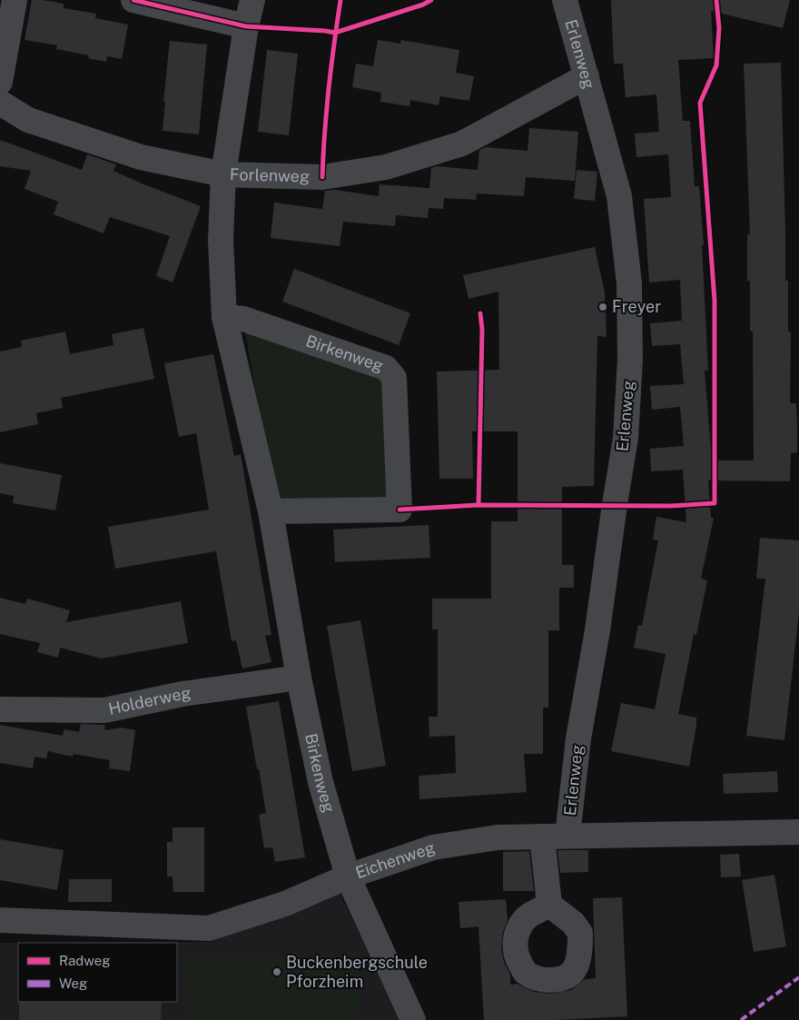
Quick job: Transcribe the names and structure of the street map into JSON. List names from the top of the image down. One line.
{"streets":{"street":["Erlenweg","Forlenweg","Birkenweg","Holderweg","Eichenweg"]},"crossings":[["Erlenweg","Forlenweg"],["Erlenweg","Eichenweg"],["Forlenweg","Birkenweg"],["Birkenweg","Holderweg"],["Birkenweg","Eichenweg"]],"places":["Freyer","Buckenbergschule Pforzheim"],"legend":["Radweg","Weg"]}
